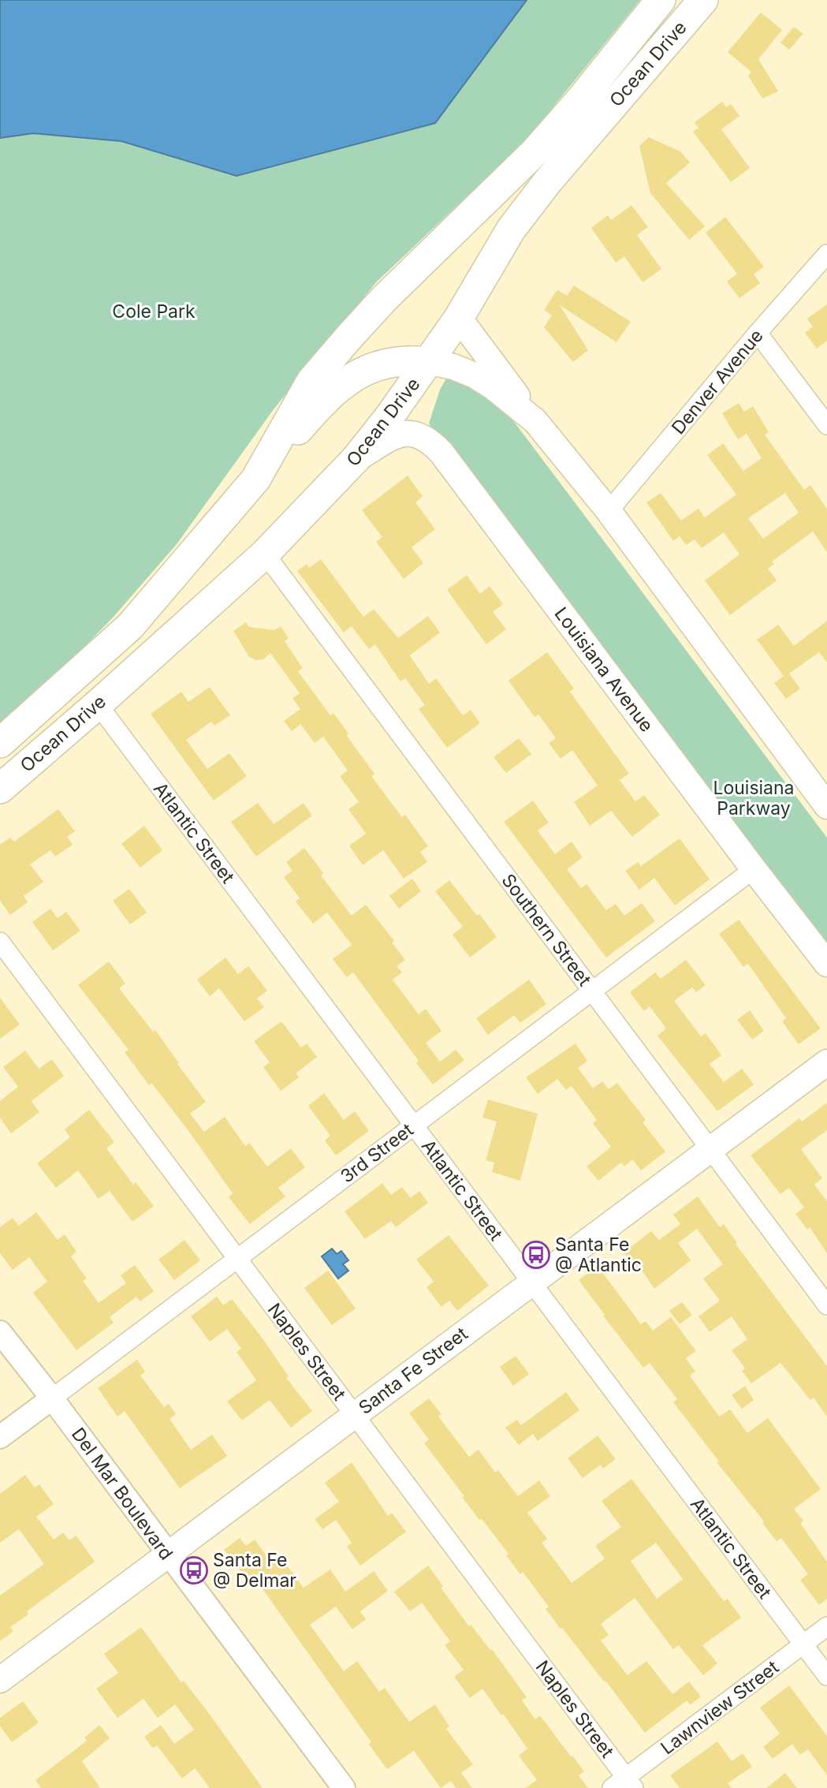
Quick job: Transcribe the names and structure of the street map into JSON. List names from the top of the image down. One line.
{"streets":{"main road":["Ocean Drive","Louisiana Avenue","Santa Fe Street"],"street":["Denver Avenue","Atlantic Street","Southern Street","3rd Street","Naples Street","Del Mar Boulevard","Lawnview Street"]},"crossings":[["Ocean Drive","Louisiana Avenue"],["Ocean Drive","Atlantic Street"],["Ocean Drive","Southern Street"],["Louisiana Avenue","3rd Street"],["Atlantic Street","3rd Street"],["Atlantic Street","Santa Fe Street"],["Atlantic Street","Lawnview Street"],["Southern Street","3rd Street"],["Southern Street","Santa Fe Street"],["3rd Street","Naples Street"],["3rd Street","Del Mar Boulevard"],["Naples Street","Santa Fe Street"],["Naples Street","Lawnview Street"],["Santa Fe Street","Del Mar Boulevard"]],"parks":["Cole Park","Louisiana Parkway"],"places":{"bus stop":["Santa Fe @ Atlantic","Santa Fe @ Delmar"]}}
